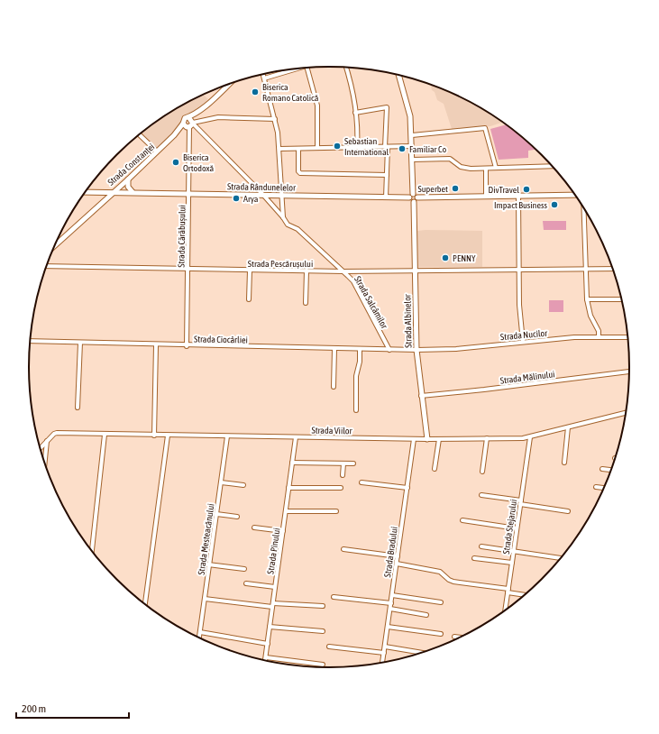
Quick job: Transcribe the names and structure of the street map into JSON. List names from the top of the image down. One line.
{"streets":{"street":["Strada Constanței","Strada Rândunelelor","Strada Cărăbușului","Strada Pescărușului","Strada Salcâmilor","Strada Albinelor","Strada Nucilor","Strada Ciocârliei","Strada Mălinului","Strada Viilor","Strada Stejarului","Strada Mesteacănului","Strada Pinului","Strada Bradului"]},"crossings":[["Strada Constanței","Strada Rândunelelor"],["Strada Constanței","Strada Cărăbușului"],["Strada Rândunelelor","Strada Cărăbușului"],["Strada Cărăbușului","Strada Pescărușului"],["Strada Cărăbușului","Strada Ciocârliei"],["Strada Pescărușului","Strada Salcâmilor"],["Strada Pescărușului","Strada Albinelor"],["Strada Salcâmilor","Strada Ciocârliei"],["Strada Albinelor","Strada Nucilor"],["Strada Albinelor","Strada Ciocârliei"],["Strada Albinelor","Strada Mălinului"],["Strada Albinelor","Strada Viilor"],["Strada Nucilor","Strada Ciocârliei"],["Strada Viilor","Strada Stejarului"],["Strada Viilor","Strada Mesteacănului"],["Strada Viilor","Strada Pinului"],["Strada Viilor","Strada Bradului"]],"places":["Biserica Romano Catolică","Sebastian International","Familiar Co","Biserica Ortodoxă","Superbet","DivTravel","Arya","Impact Business","PENNY"],"scale_bar":"200 m"}
